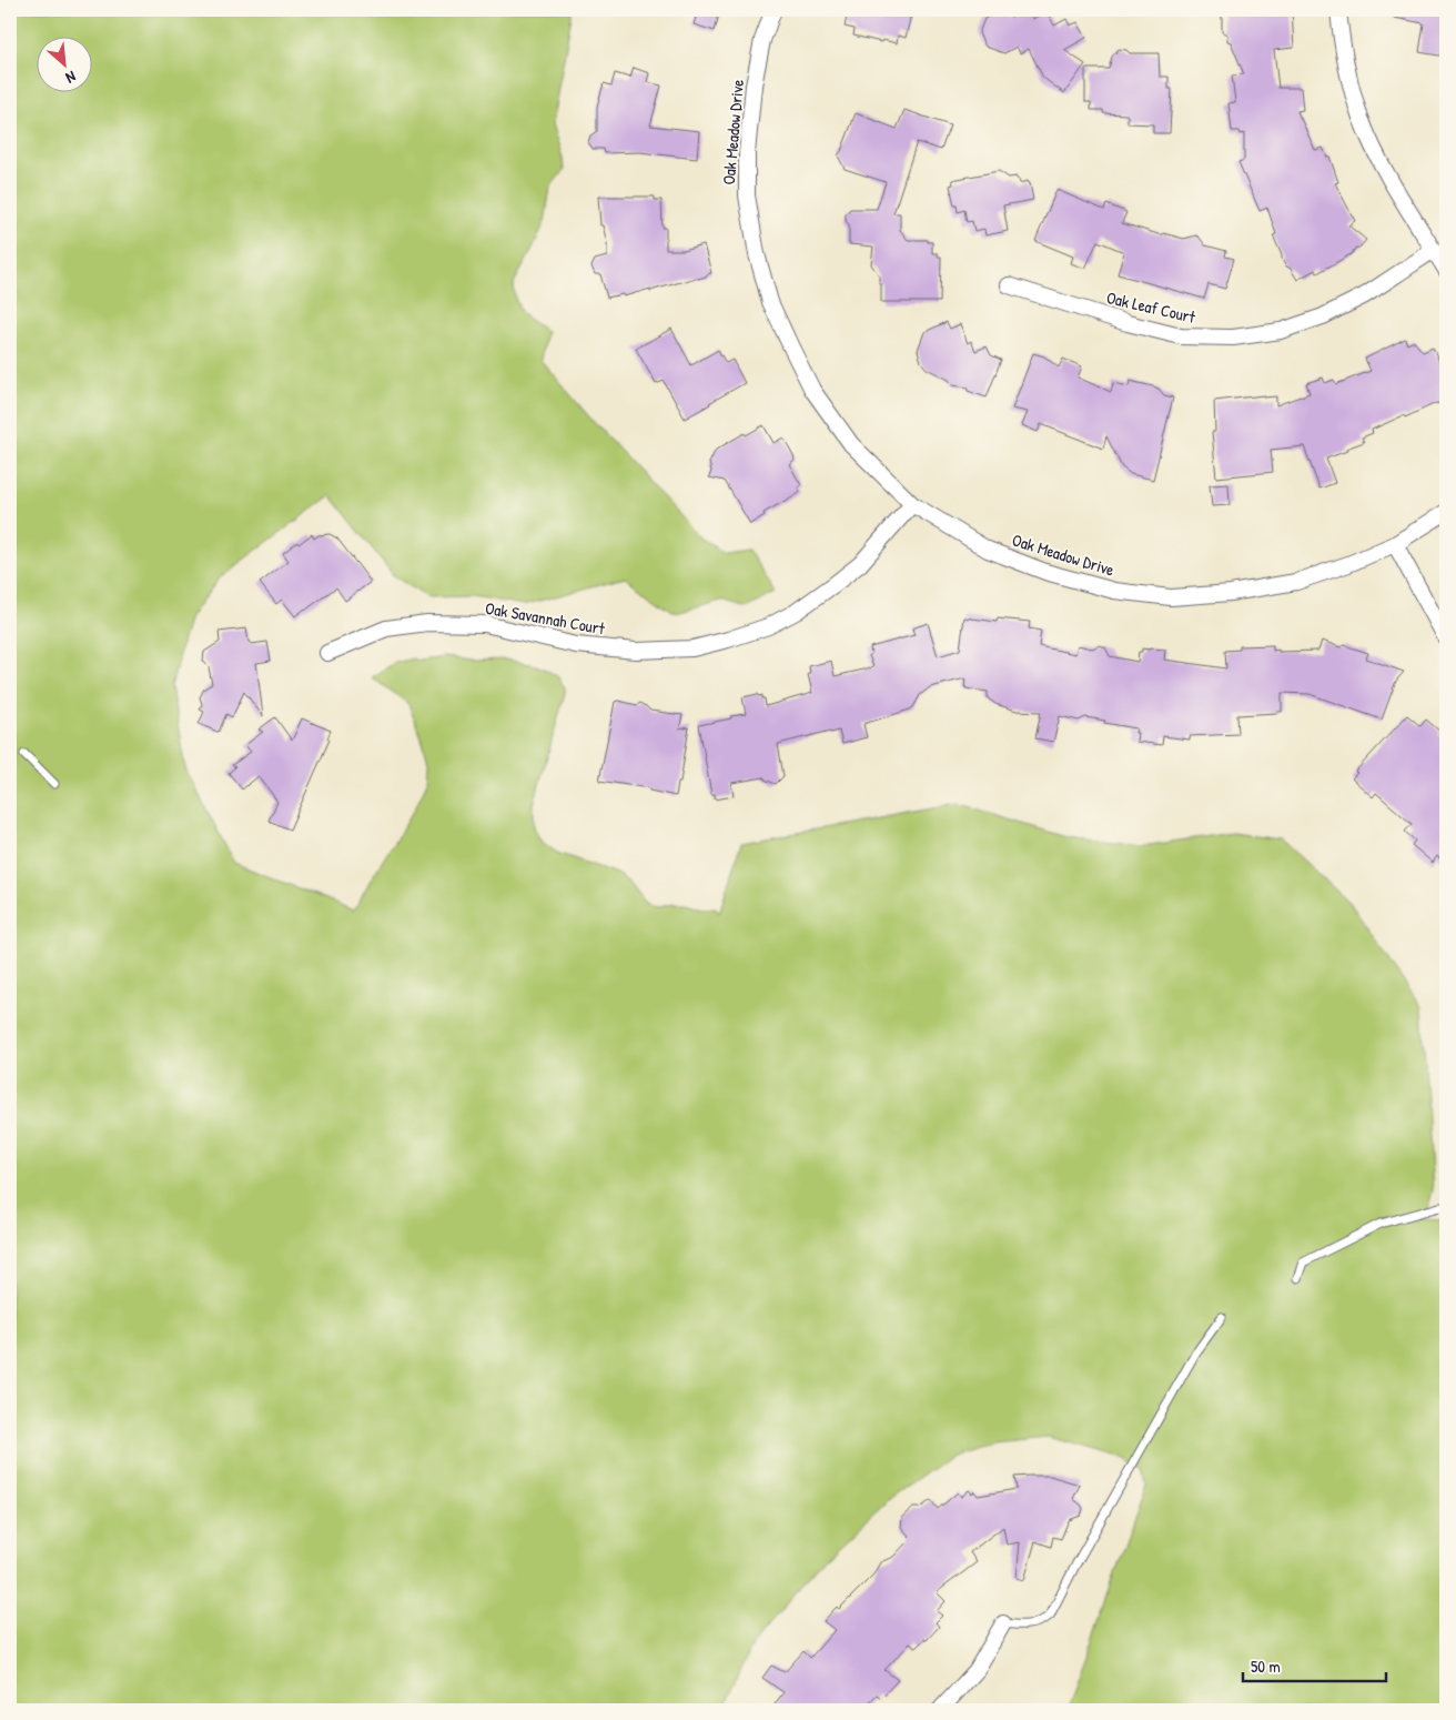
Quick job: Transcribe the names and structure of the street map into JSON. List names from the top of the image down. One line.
{"streets":{"street":["Oak Meadow Drive","Oak Leaf Court","Oak Savannah Court"]},"crossings":[["Oak Meadow Drive","Oak Savannah Court"]],"scale_bar":"50 m","north":"bottom right"}
